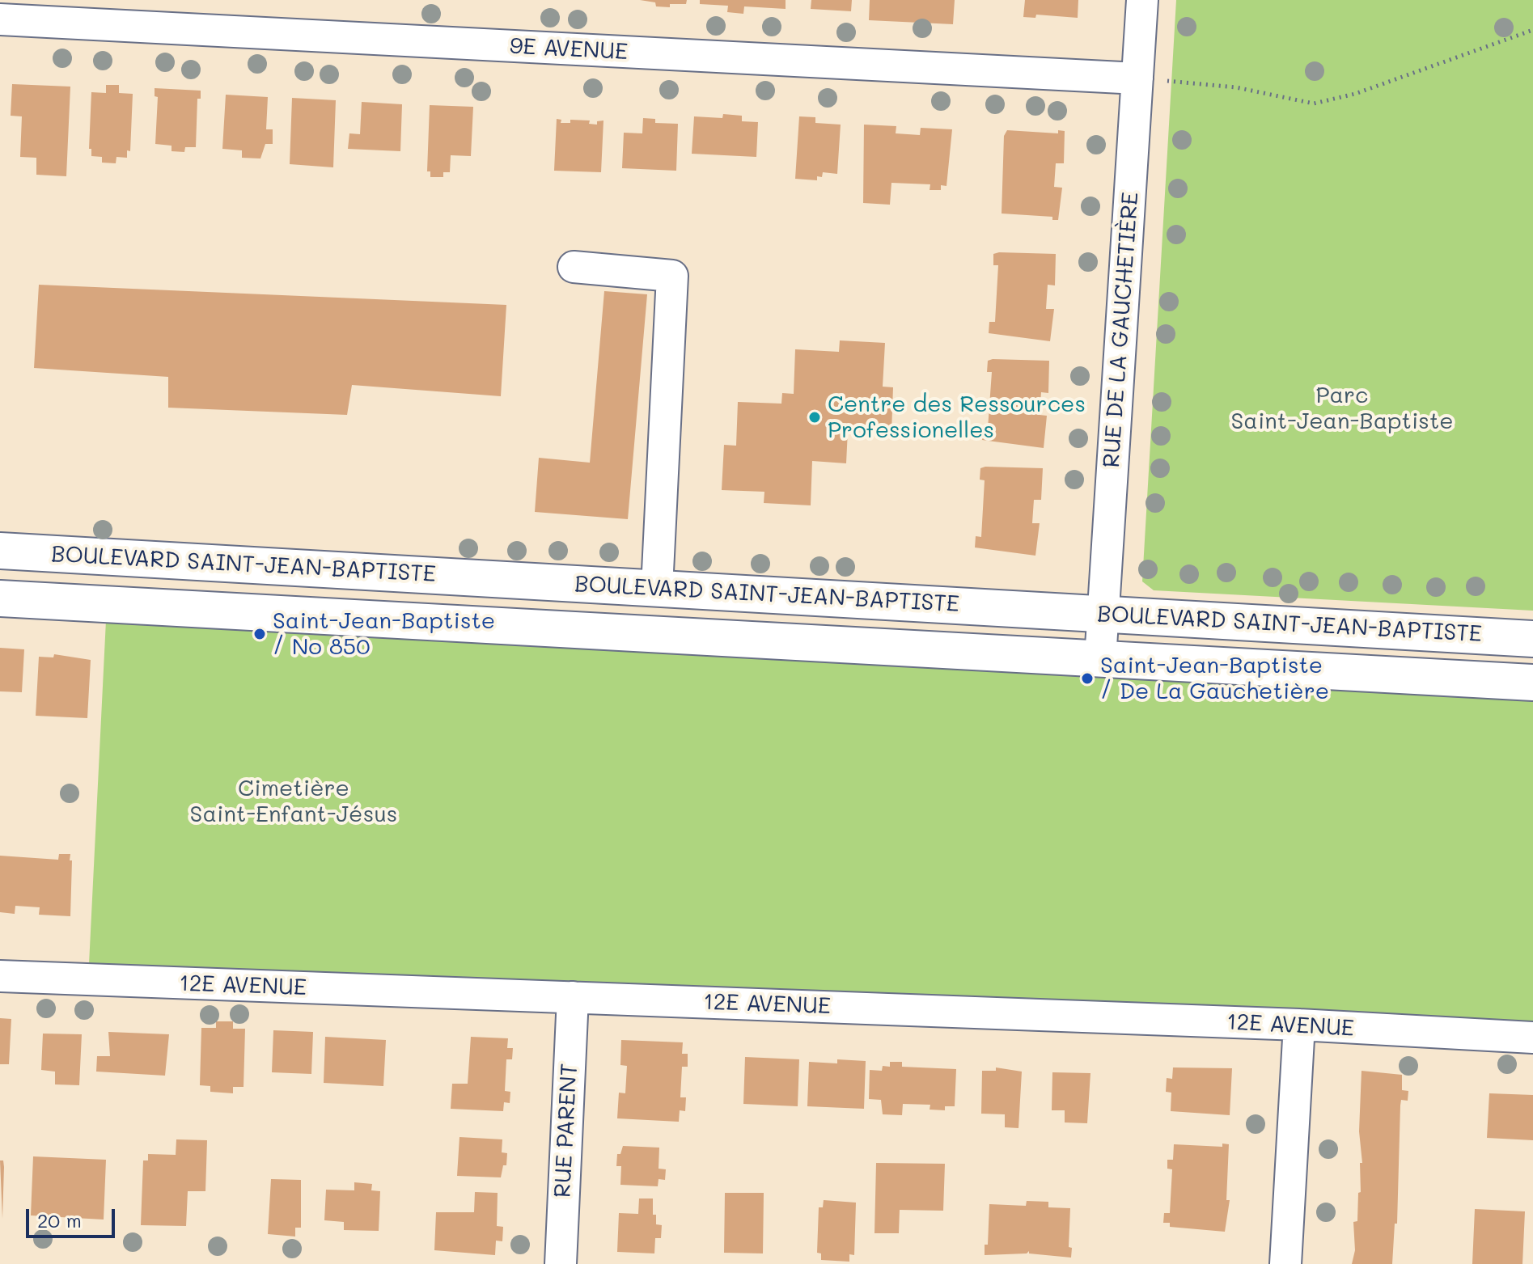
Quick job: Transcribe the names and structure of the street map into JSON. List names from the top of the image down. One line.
{"streets":{"main road":["BOULEVARD SAINT-JEAN-BAPTISTE"],"street":["9E AVENUE","RUE DE LA GAUCHETIÈRE","12E AVENUE","RUE PARENT"]},"crossings":[["9E AVENUE","RUE DE LA GAUCHETIÈRE"],["RUE DE LA GAUCHETIÈRE","BOULEVARD SAINT-JEAN-BAPTISTE"],["12E AVENUE","RUE PARENT"]],"parks":["Parc Saint-Jean-Baptiste","Cimetière Saint-Enfant-Jésus"],"places":["Centre des Ressources Professionelles","Saint-Jean-Baptiste / No 850","Saint-Jean-Baptiste / De La Gauchetière"],"scale_bar":"20 m"}
